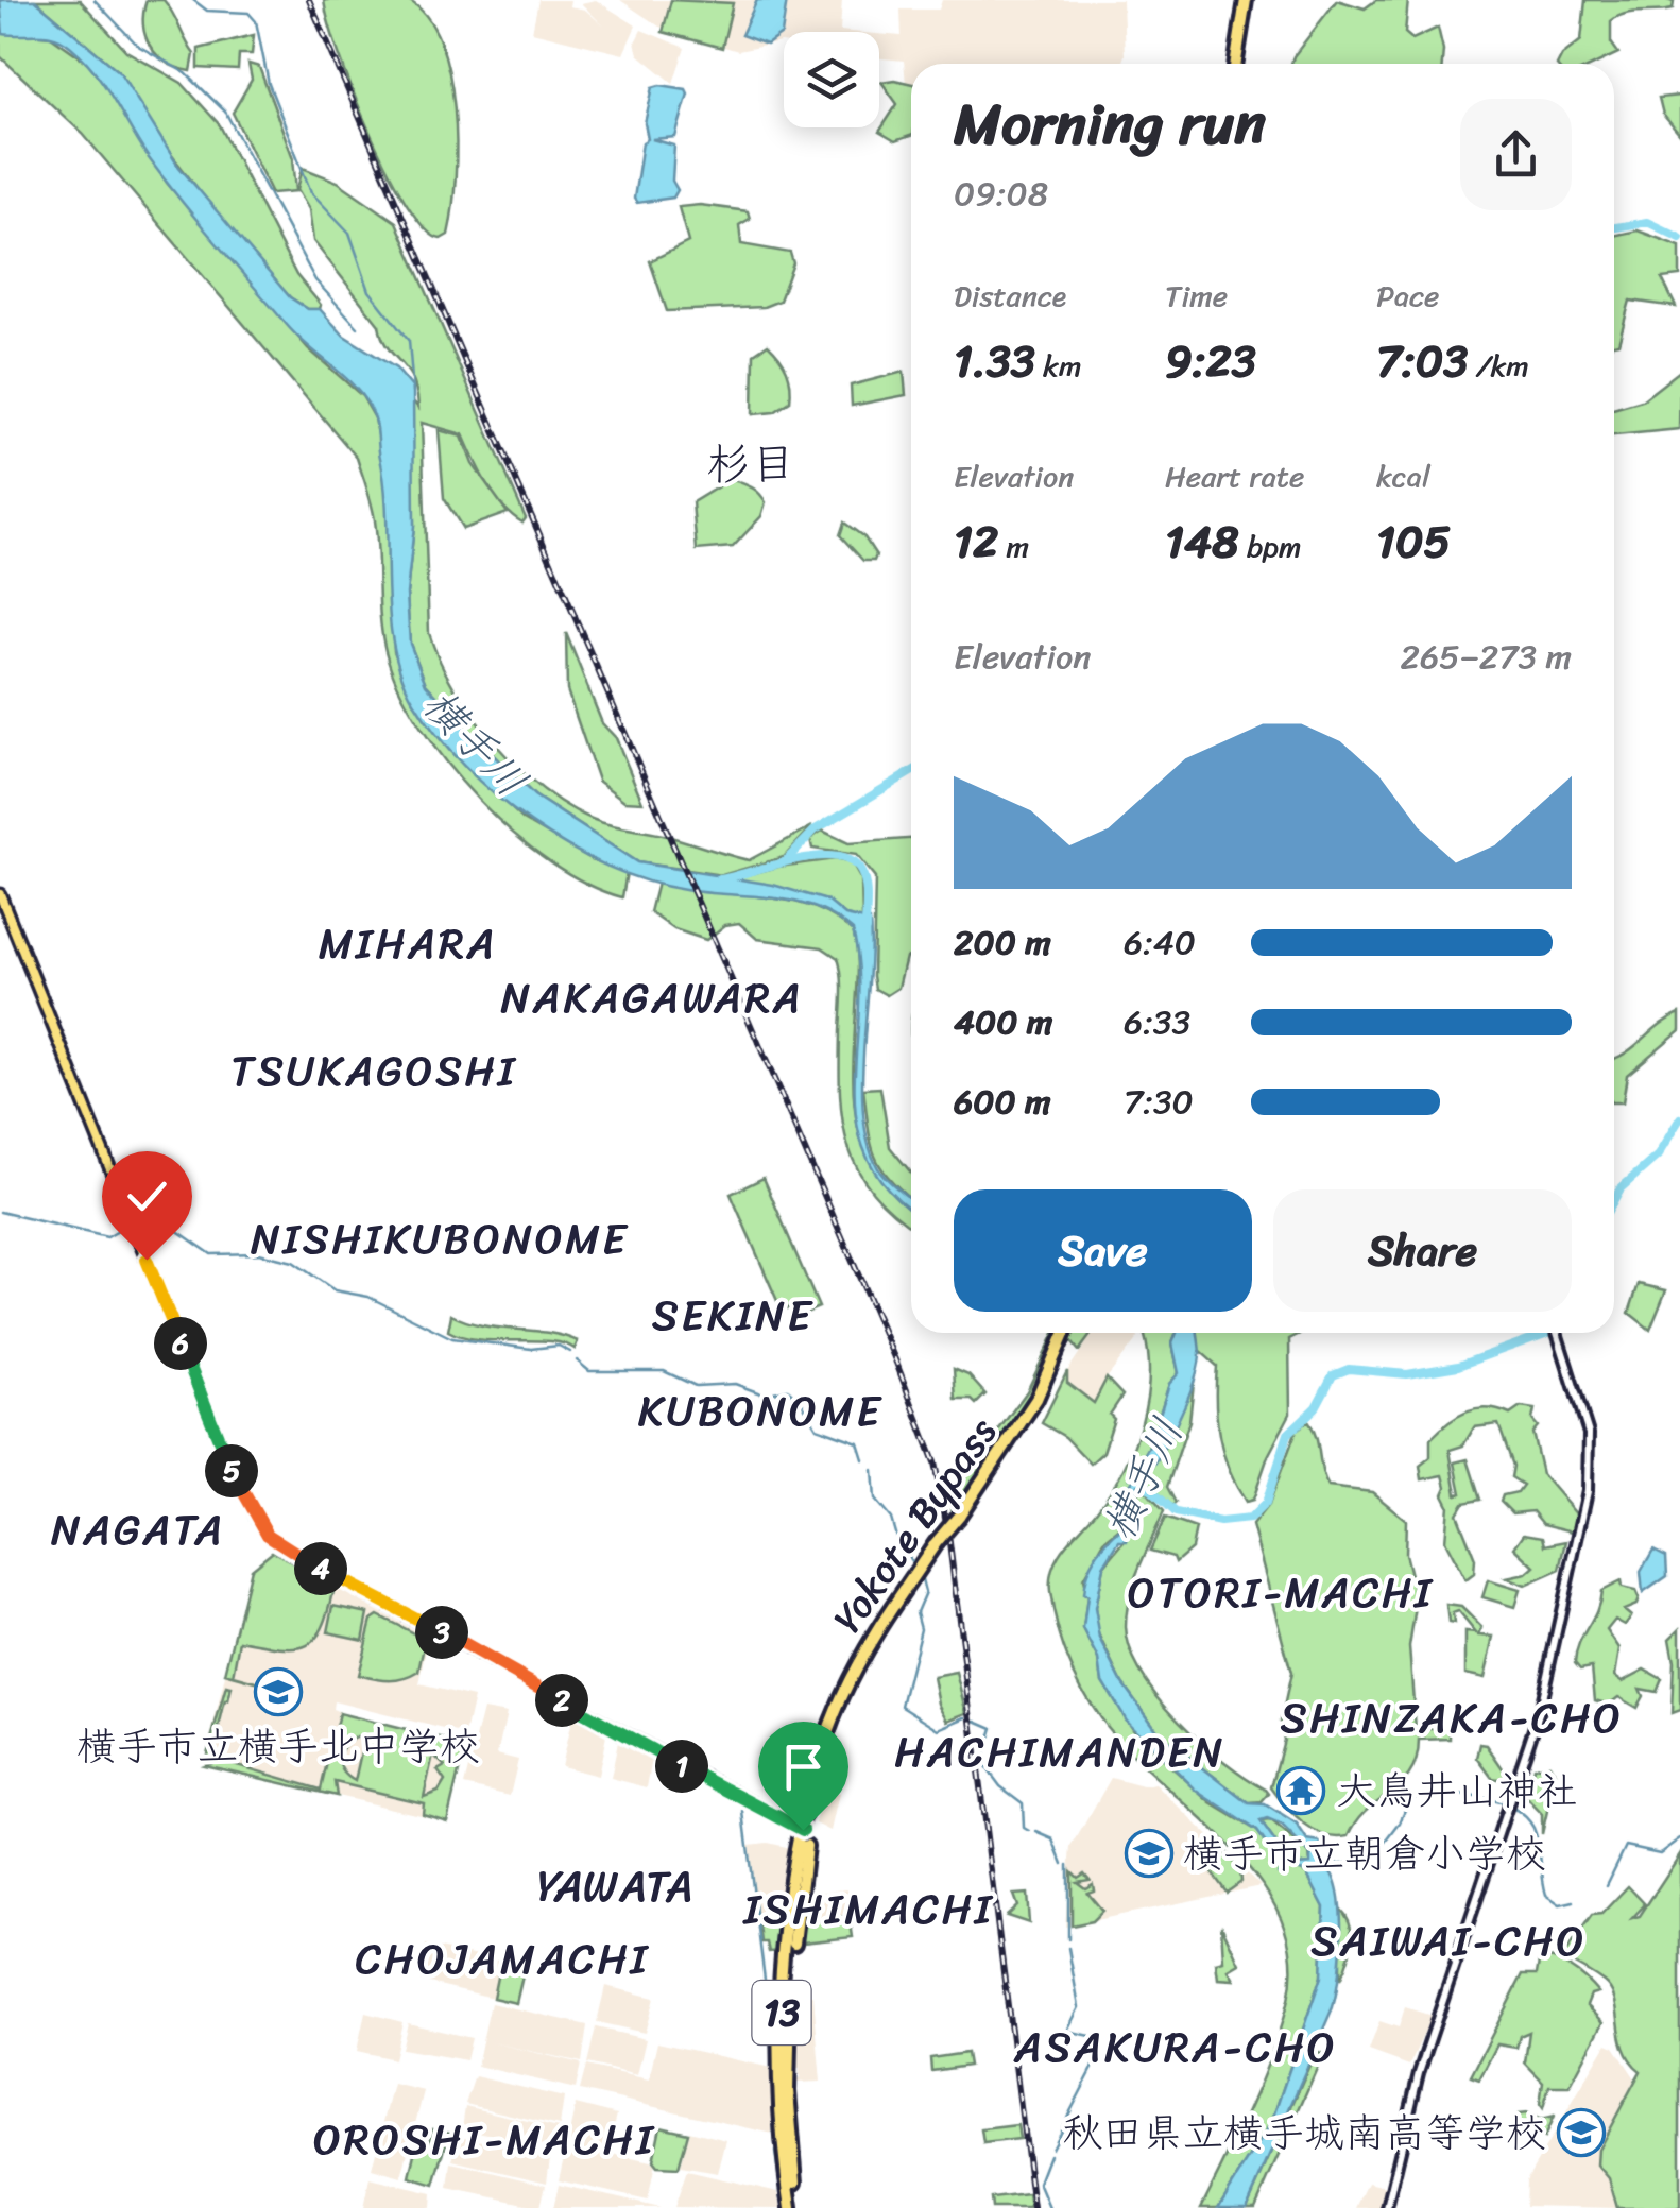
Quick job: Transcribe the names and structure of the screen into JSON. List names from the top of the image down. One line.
{"streets":{"highway":["Yokote Bypass","13"]},"districts":["杉目","MIHARA","NAKAGAWARA","TSUKAGOSHI","NISHIKUBONOME","SEKINE","KUBONOME","NAGATA","OTORI-MACHI","SHINZAKA-CHO","HACHIMANDEN","YAWATA","ISHIMACHI","SAIWAI-CHO","CHOJAMACHI","ASAKURA-CHO","OROSHI-MACHI"],"water":["横手川"],"places":{"school or university":["横手市立横手北中学校","横手市立朝倉小学校","秋田県立横手城南高等学校"],"temple":["大鳥井山神社"]},"page":{"heading":["Morning run","09:08"],"stats":[["Distance","1.33 km"],["Time","9:23"],["Pace","7:03 /km"],["Elevation","12 m"],["Heart rate","148 bpm"],["kcal","105"]],"chart":["Elevation","265–273 m"],"list":[{"name":"200 m","note":"6:40"},{"name":"400 m","note":"6:33"},{"name":"600 m","note":"7:30"}],"buttons":["Save","Share"],"pins":["6","5","4","3","2","1"]}}
